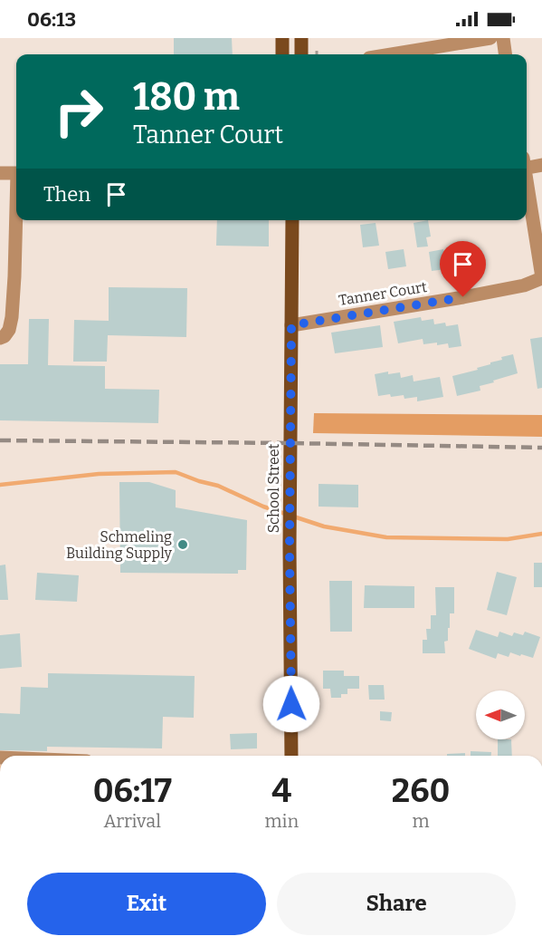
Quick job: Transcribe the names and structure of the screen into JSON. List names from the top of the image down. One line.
{"streets":{"main road":["School Street"],"street":["Tanner Court"]},"crossings":[["Tanner Court","School Street"]],"places":["Schmeling Building Supply"],"north":"left","page":{"status":"06:13","turn":["180 m","Tanner Court"],"then":"Then","eta":["06:17","Arrival","4","min","260","m"],"buttons":["Exit","Share"]}}
